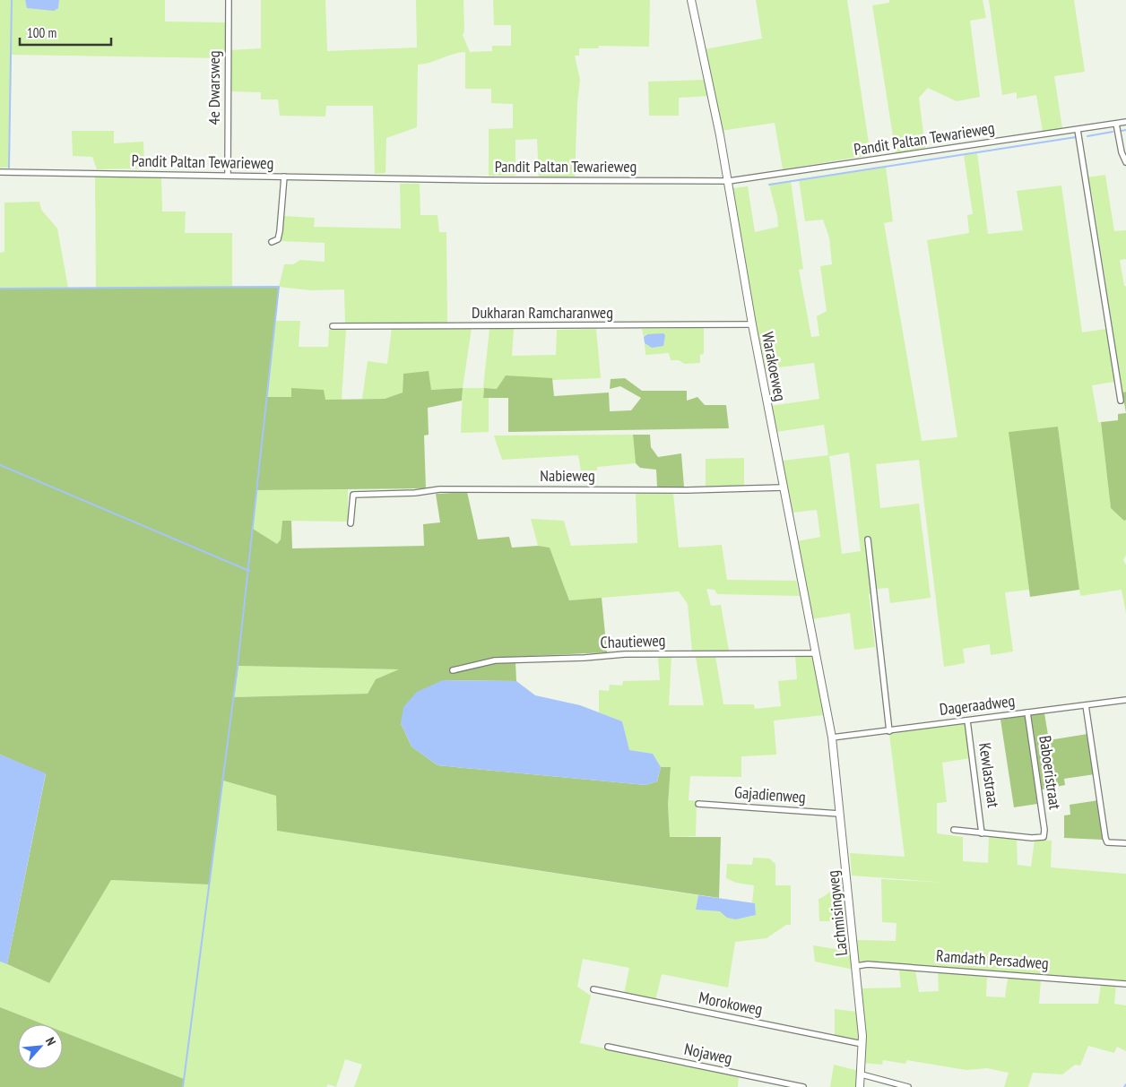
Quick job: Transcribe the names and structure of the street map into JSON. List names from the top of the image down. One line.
{"streets":{"street":["4e Dwarsweg","Pandit Paltan Tewarieweg","Dukharan Ramcharanweg","Warakoeweg","Nabieweg","Chautieweg","Dageraadweg","Baboeristraat","Kewlastraat","Gajadienweg","Lachmisingweg","Ramdath Persadweg","Morokoweg","Nojaweg"]},"crossings":[["4e Dwarsweg","Pandit Paltan Tewarieweg"],["Pandit Paltan Tewarieweg","Warakoeweg"],["Dukharan Ramcharanweg","Warakoeweg"],["Warakoeweg","Nabieweg"],["Warakoeweg","Chautieweg"],["Warakoeweg","Dageraadweg"],["Warakoeweg","Lachmisingweg"],["Dageraadweg","Baboeristraat"],["Dageraadweg","Kewlastraat"],["Dageraadweg","Lachmisingweg"],["Baboeristraat","Kewlastraat"],["Gajadienweg","Lachmisingweg"],["Lachmisingweg","Ramdath Persadweg"],["Lachmisingweg","Morokoweg"]],"scale_bar":"100 m","north":"top right"}
